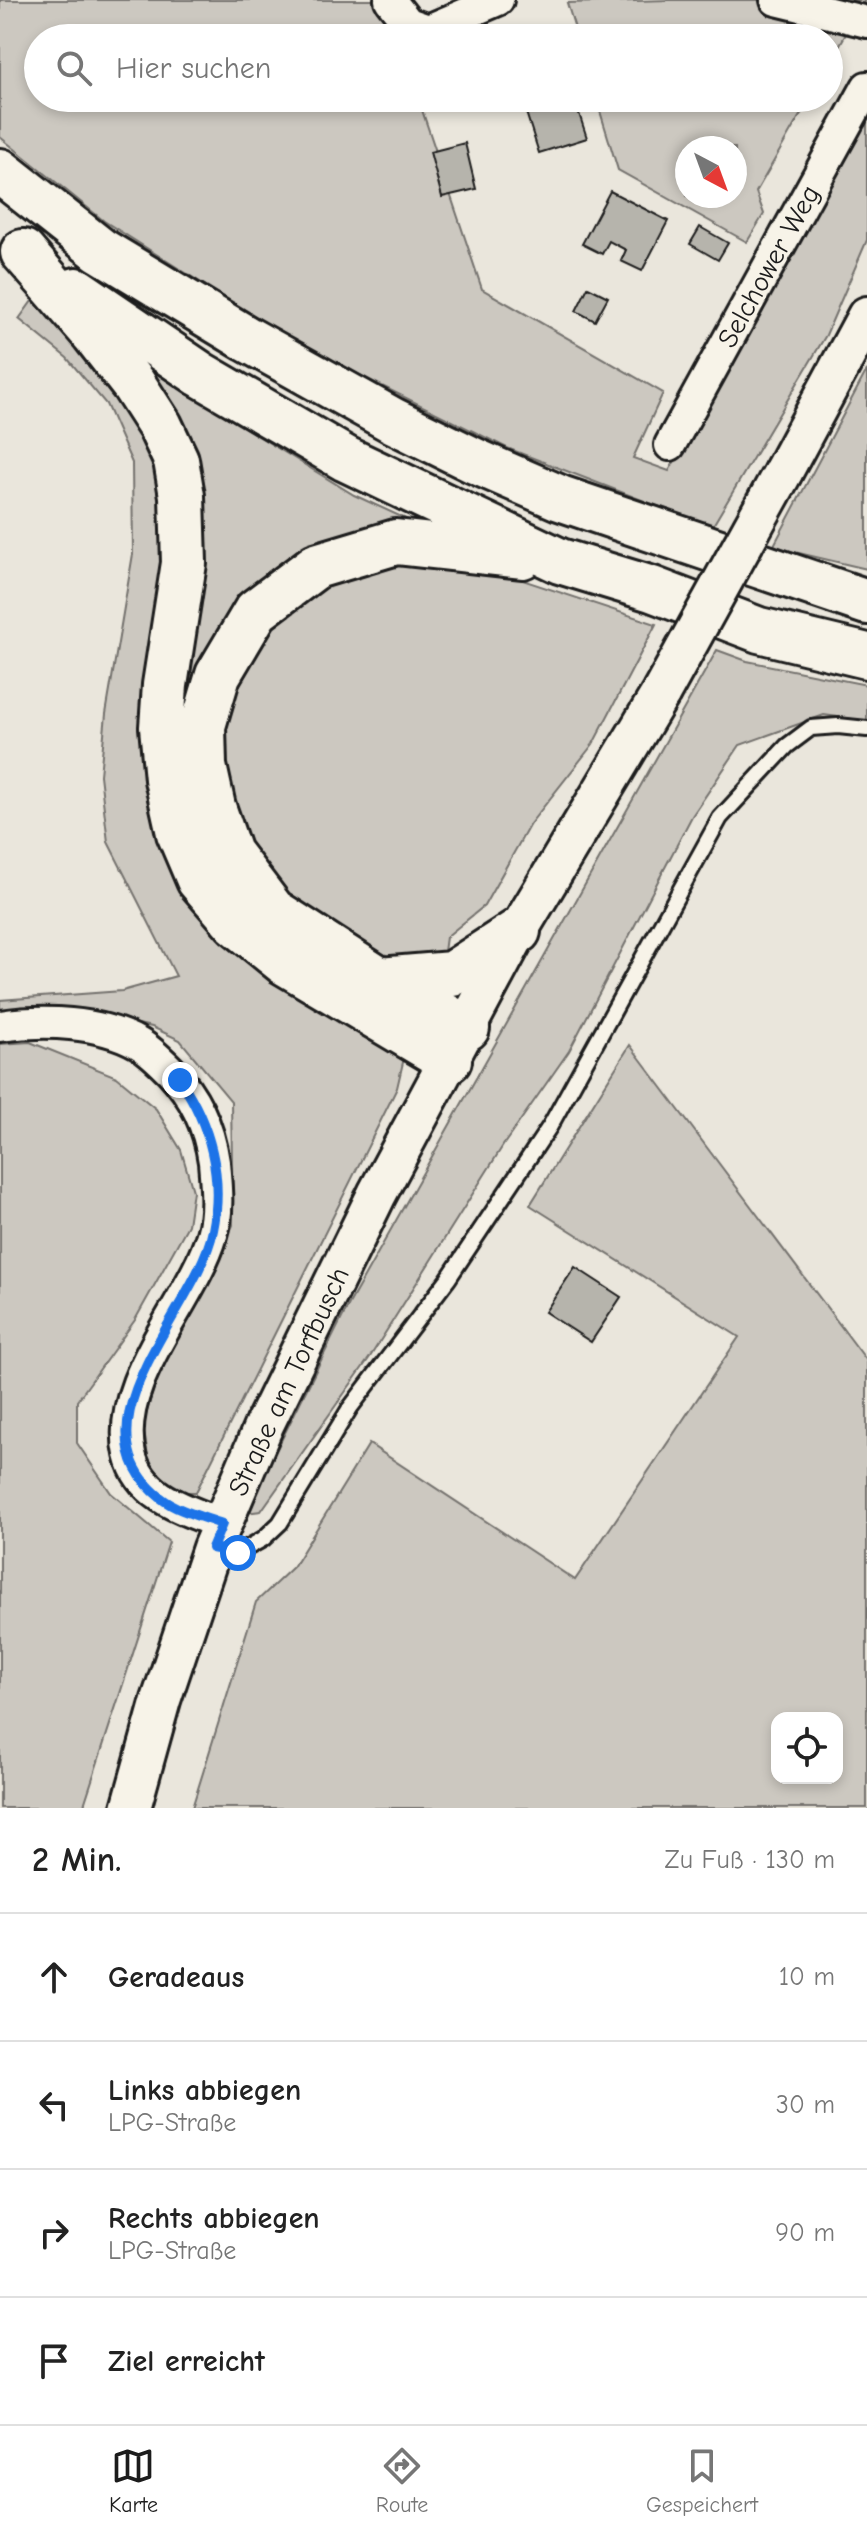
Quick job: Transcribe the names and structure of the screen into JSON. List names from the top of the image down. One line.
{"streets":{"street":["Selchower Weg","Straße am Torfbusch"]},"north":"bottom right","page":{"search":"Hier suchen","heading":["2 Min.","Zu Fuß · 130 m"],"list":[["Geradeaus","10 m"],["Links abbiegen","LPG-Straße","30 m"],["Rechts abbiegen","LPG-Straße","90 m"],"Ziel erreicht"],"nav":["Karte","Route","Gespeichert"]}}
